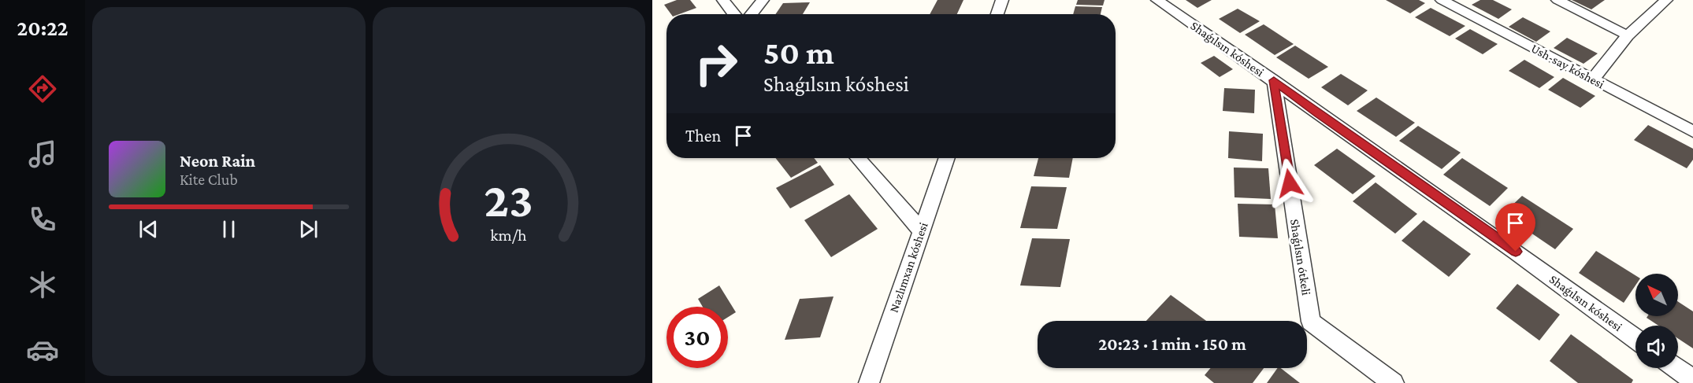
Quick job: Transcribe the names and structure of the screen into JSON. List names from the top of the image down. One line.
{"streets":{"street":["Shaǵılsın kóshesi","Ush-say kóshesi","Shaǵılsın ótkeli","Nazlımxan kóshesi"]},"crossings":[["Shaǵılsın kóshesi","Shaǵılsın ótkeli"]],"north":"top left","page":{"tabs":"20:22","turn":["50 m","Shaǵılsın kóshesi"],"then":"Then","song":["Neon Rain","Kite Club"],"limit":"30","trip":"20:23 · 1 min · 150 m","gauge":["23","km/h"]}}
